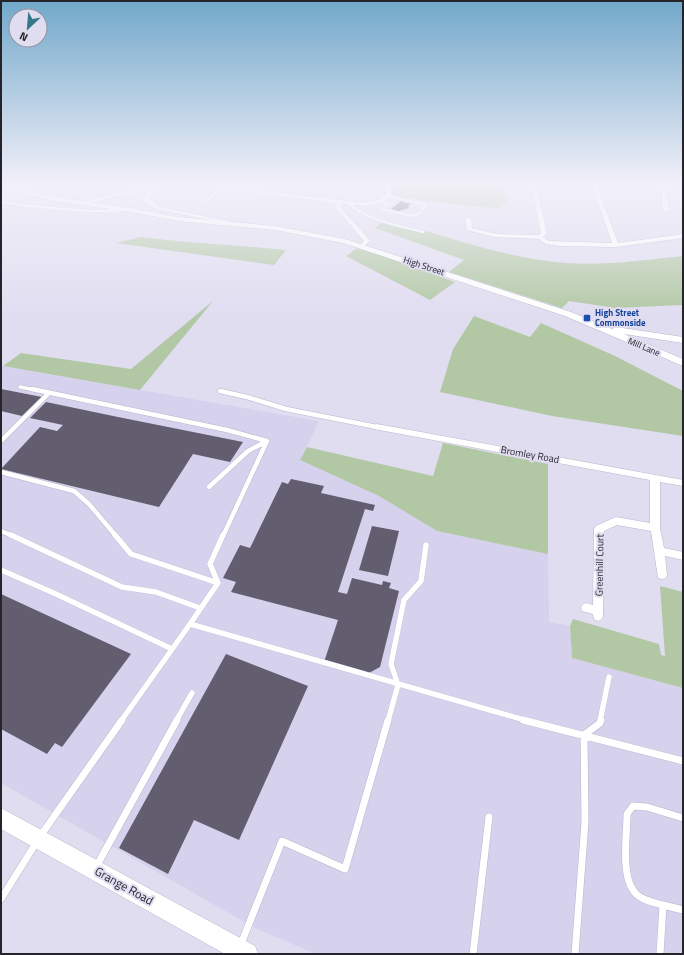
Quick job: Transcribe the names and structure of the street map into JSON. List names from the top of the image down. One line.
{"streets":{"street":["High Street","Mill Lane","Bromley Road","Greenhill Court","Grange Road"]},"crossings":[["High Street","Mill Lane"]],"places":{"transit":["High Street Commonside"]},"north":"bottom left"}
